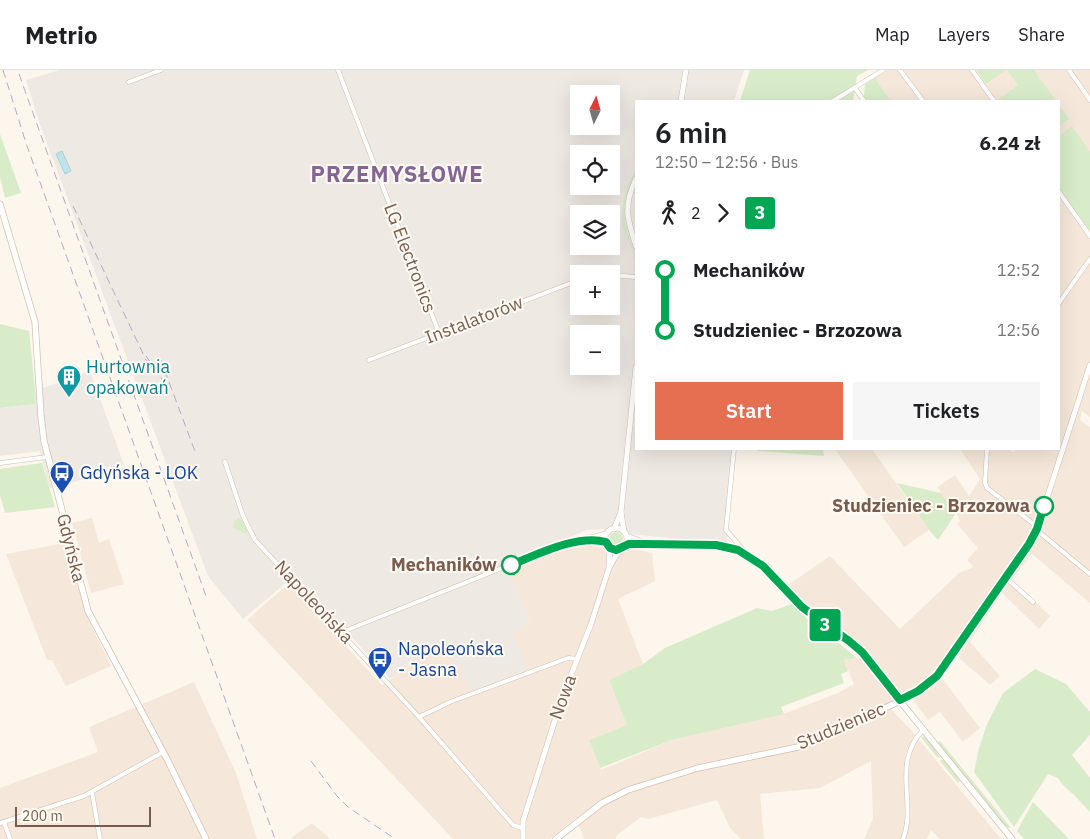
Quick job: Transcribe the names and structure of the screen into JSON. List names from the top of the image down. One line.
{"streets":{"main road":["Gdyńska","Studzieniec"],"street":["LG Electronics","Instalatorów","Napoleońska","Nowa"]},"crossings":[["LG Electronics","Instalatorów"],["Napoleońska","Nowa"]],"districts":["PRZEMYSŁOWE"],"places":{"building":["Hurtownia opakowań"],"bus stop":["Gdyńska - LOK","Napoleońska - Jasna"],"other":["Studzieniec - Brzozowa","Mechaników"]},"lines":["bus line 3"],"scale_bar":"200 m","north":"top","page":{"header":"Metrio","nav":["Map","Layers","Share"],"on_map":"3","map_buttons":["+","−"],"heading":["6 min","12:50 – 12:56 · Bus","6.24 zł"],"legs":["2","3"],"list":[{"name":"Mechaników","value":"12:52"},{"name":"Studzieniec - Brzozowa","value":"12:56"}],"buttons":["Start","Tickets"],"scale":"200 m"}}
